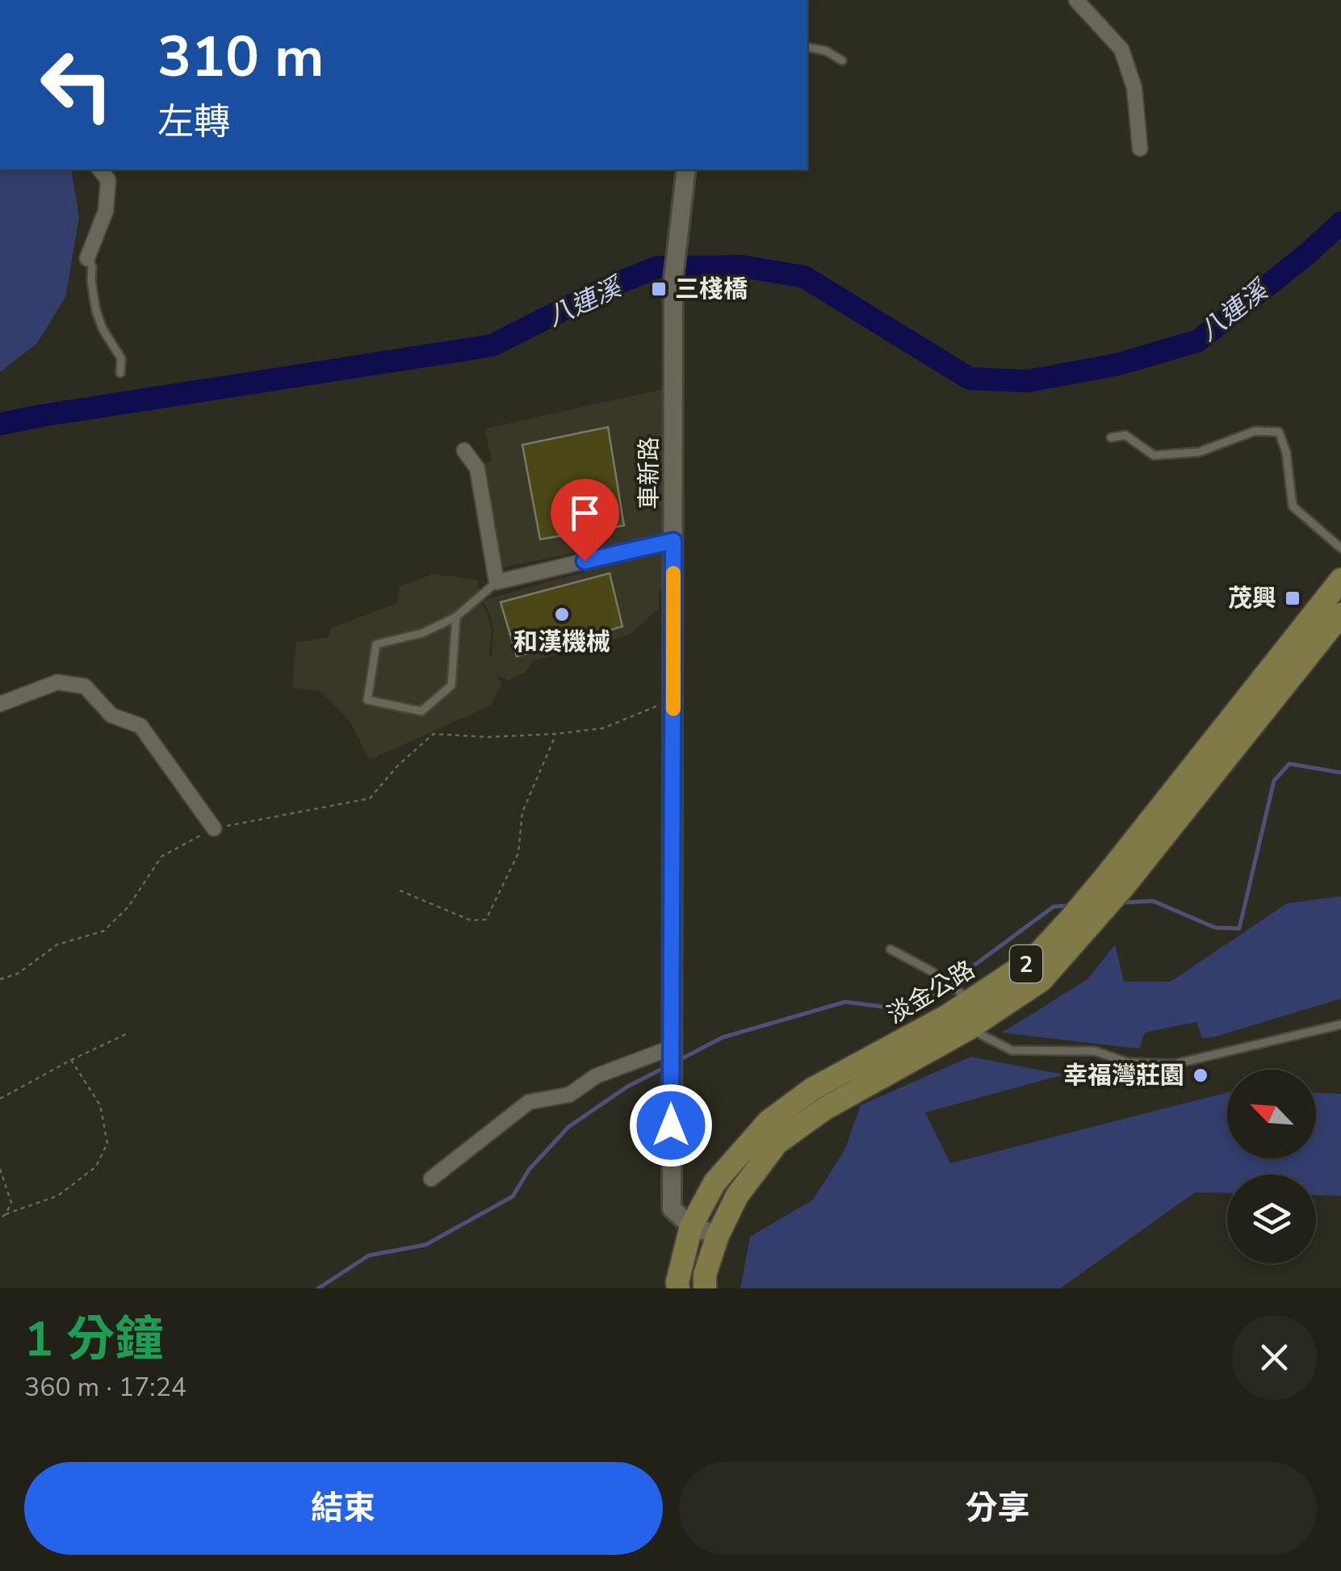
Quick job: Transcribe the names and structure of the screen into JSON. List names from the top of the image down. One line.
{"streets":{"main road":["2","淡金公路"],"street":["車新路"]},"crossings":[["車新路","淡金公路"]],"water":["八連溪"],"places":{"transit":["三棧橋","茂興"],"other":["和漢機械","幸福灣莊園"]},"north":"top left","page":{"turn":["310 m","左轉"],"heading":["1 分鐘","360 m · 17:24"],"buttons":["結束","分享"]}}
